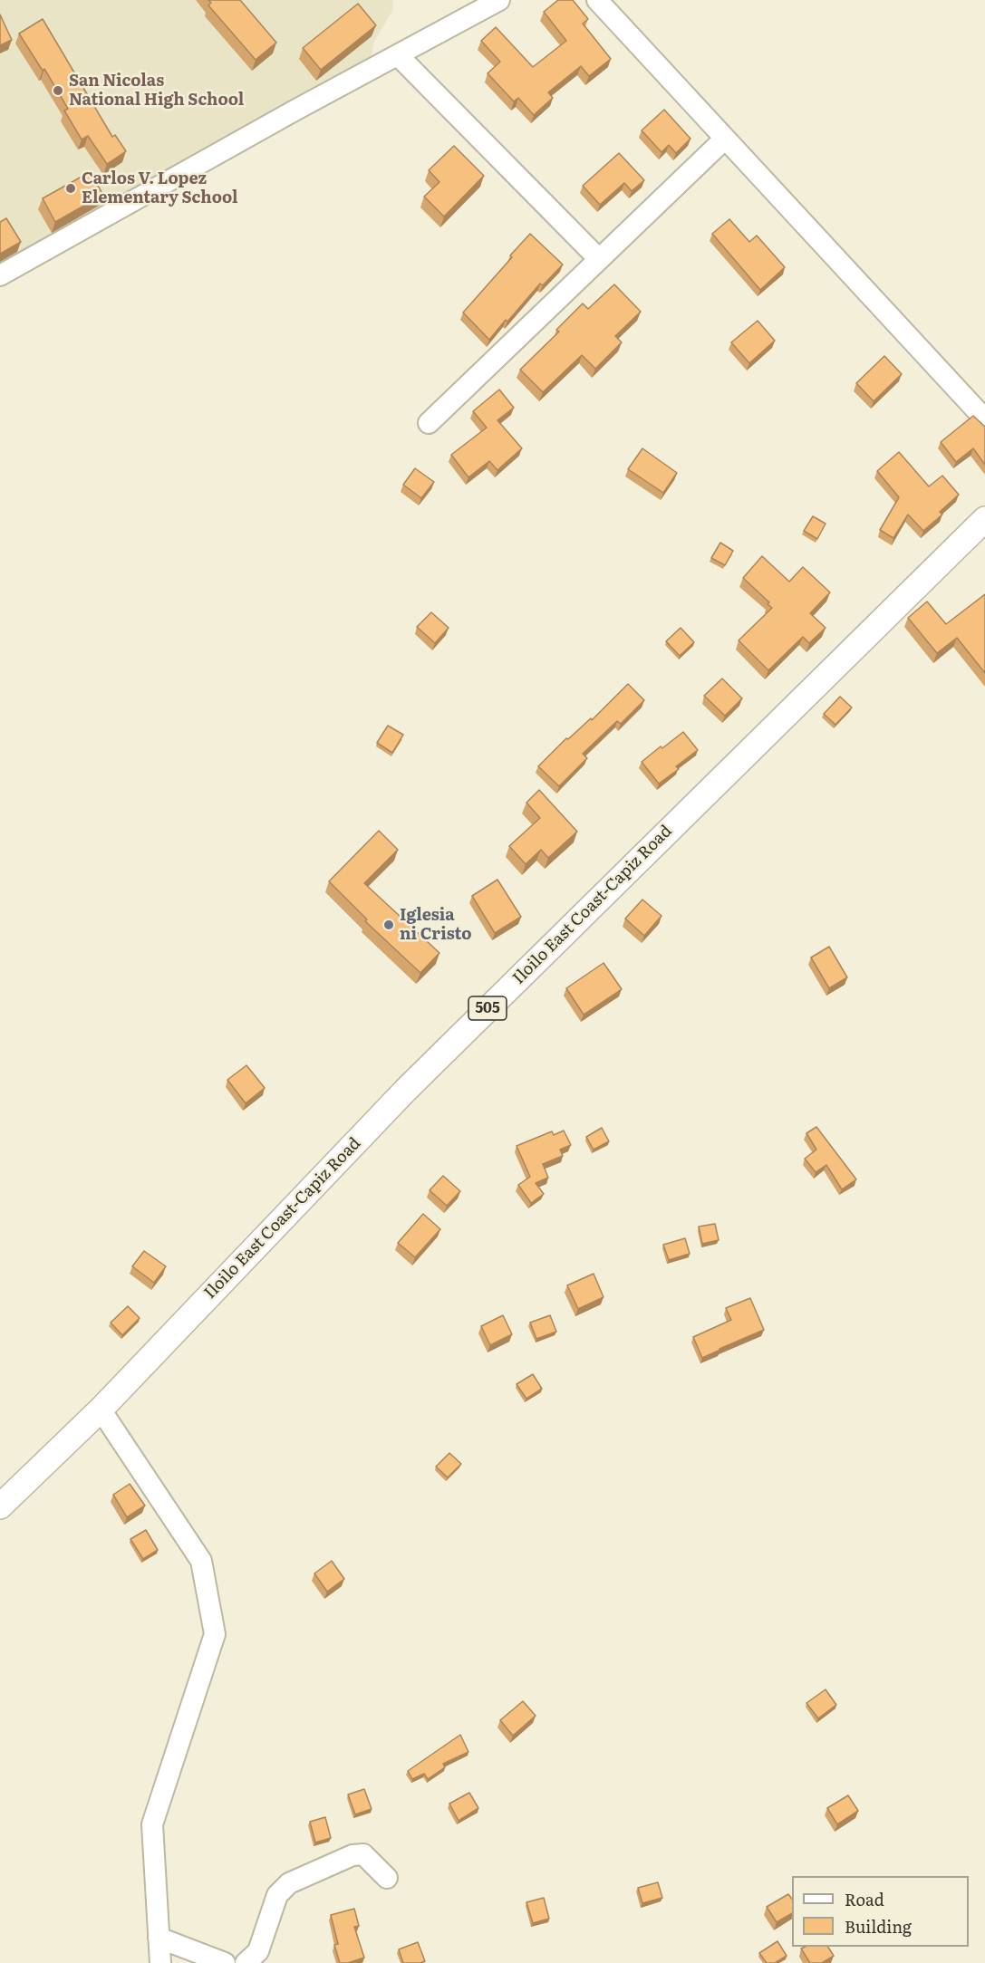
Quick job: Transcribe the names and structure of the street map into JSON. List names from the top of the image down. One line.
{"streets":{"main road":["Iloilo East Coast-Capiz Road","505"]},"places":["San Nicolas National High School","Carlos V. Lopez Elementary School","Iglesia ni Cristo"],"legend":["Road","Building"]}
